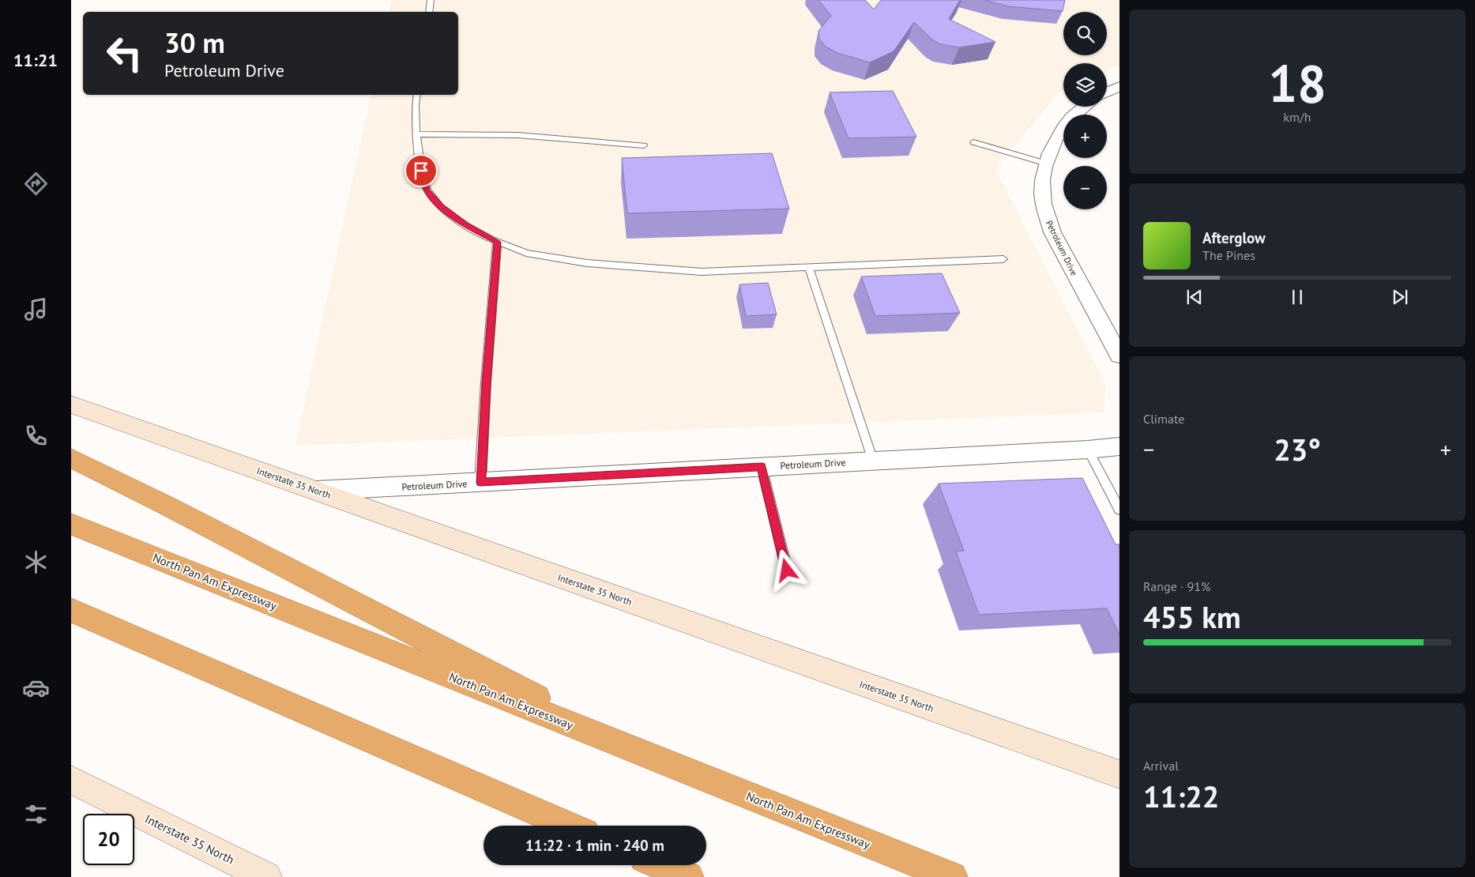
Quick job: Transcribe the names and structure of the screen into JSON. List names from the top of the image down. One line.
{"streets":{"highway":["North Pan Am Expressway"],"main road":["Interstate 35 North"],"street":["Petroleum Drive"]},"crossings":[["Petroleum Drive","Interstate 35 North"]],"page":{"tabs":"11:21","tile":[["18","km/h"],"Climate",["Range · 91%","455 km"],["Arrival","11:22"]],"map_buttons":["+","−"],"turn":["30 m","Petroleum Drive"],"song":["Afterglow","The Pines"],"heat":["−","23°","+"],"limit":"20","trip":"11:22 · 1 min · 240 m"}}
